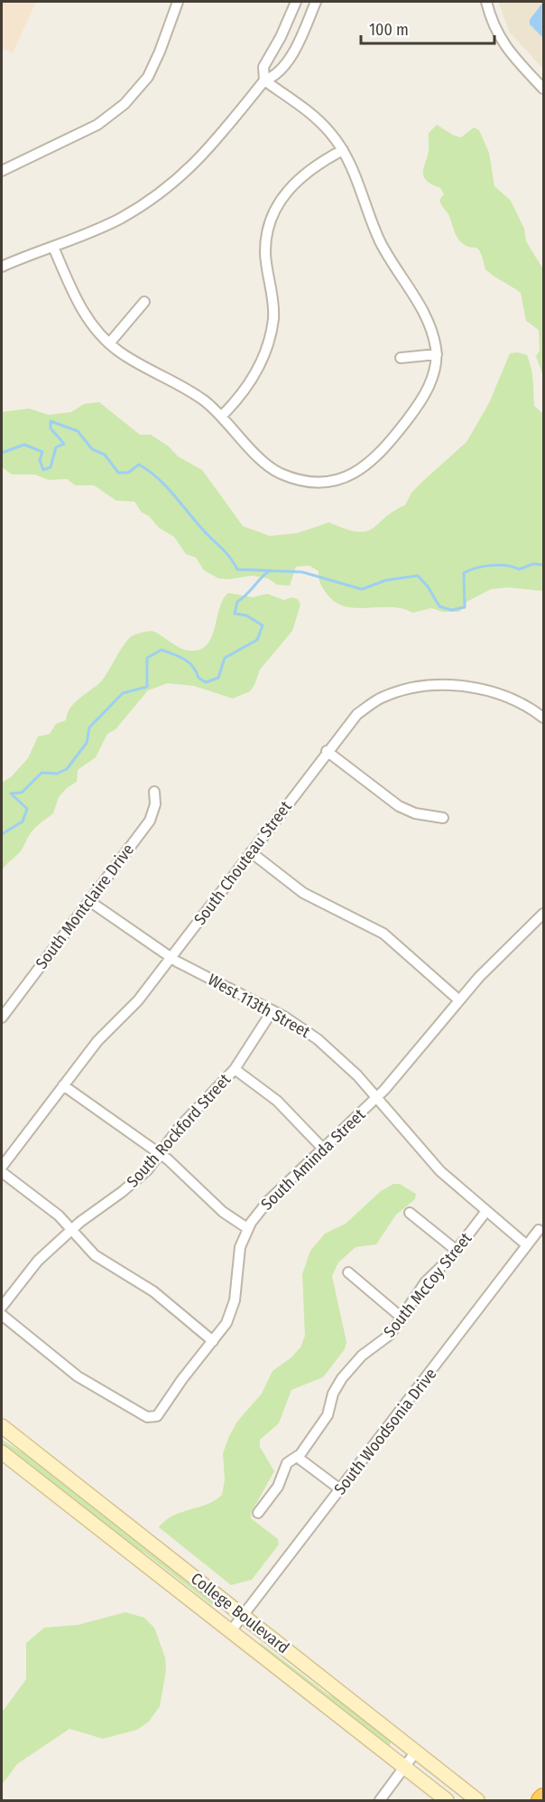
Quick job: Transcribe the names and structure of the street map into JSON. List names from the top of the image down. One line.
{"streets":{"main road":["College Boulevard"],"street":["South Chouteau Street","South Montclaire Drive","West 113th Street","South Rockford Street","South Aminda Street","South McCoy Street","South Woodsonia Drive"]},"crossings":[["South Chouteau Street","West 113th Street"],["South Montclaire Drive","West 113th Street"],["West 113th Street","South Rockford Street"],["West 113th Street","South Aminda Street"],["West 113th Street","South McCoy Street"],["West 113th Street","South Woodsonia Drive"],["South Woodsonia Drive","College Boulevard"]],"scale_bar":"100 m"}
